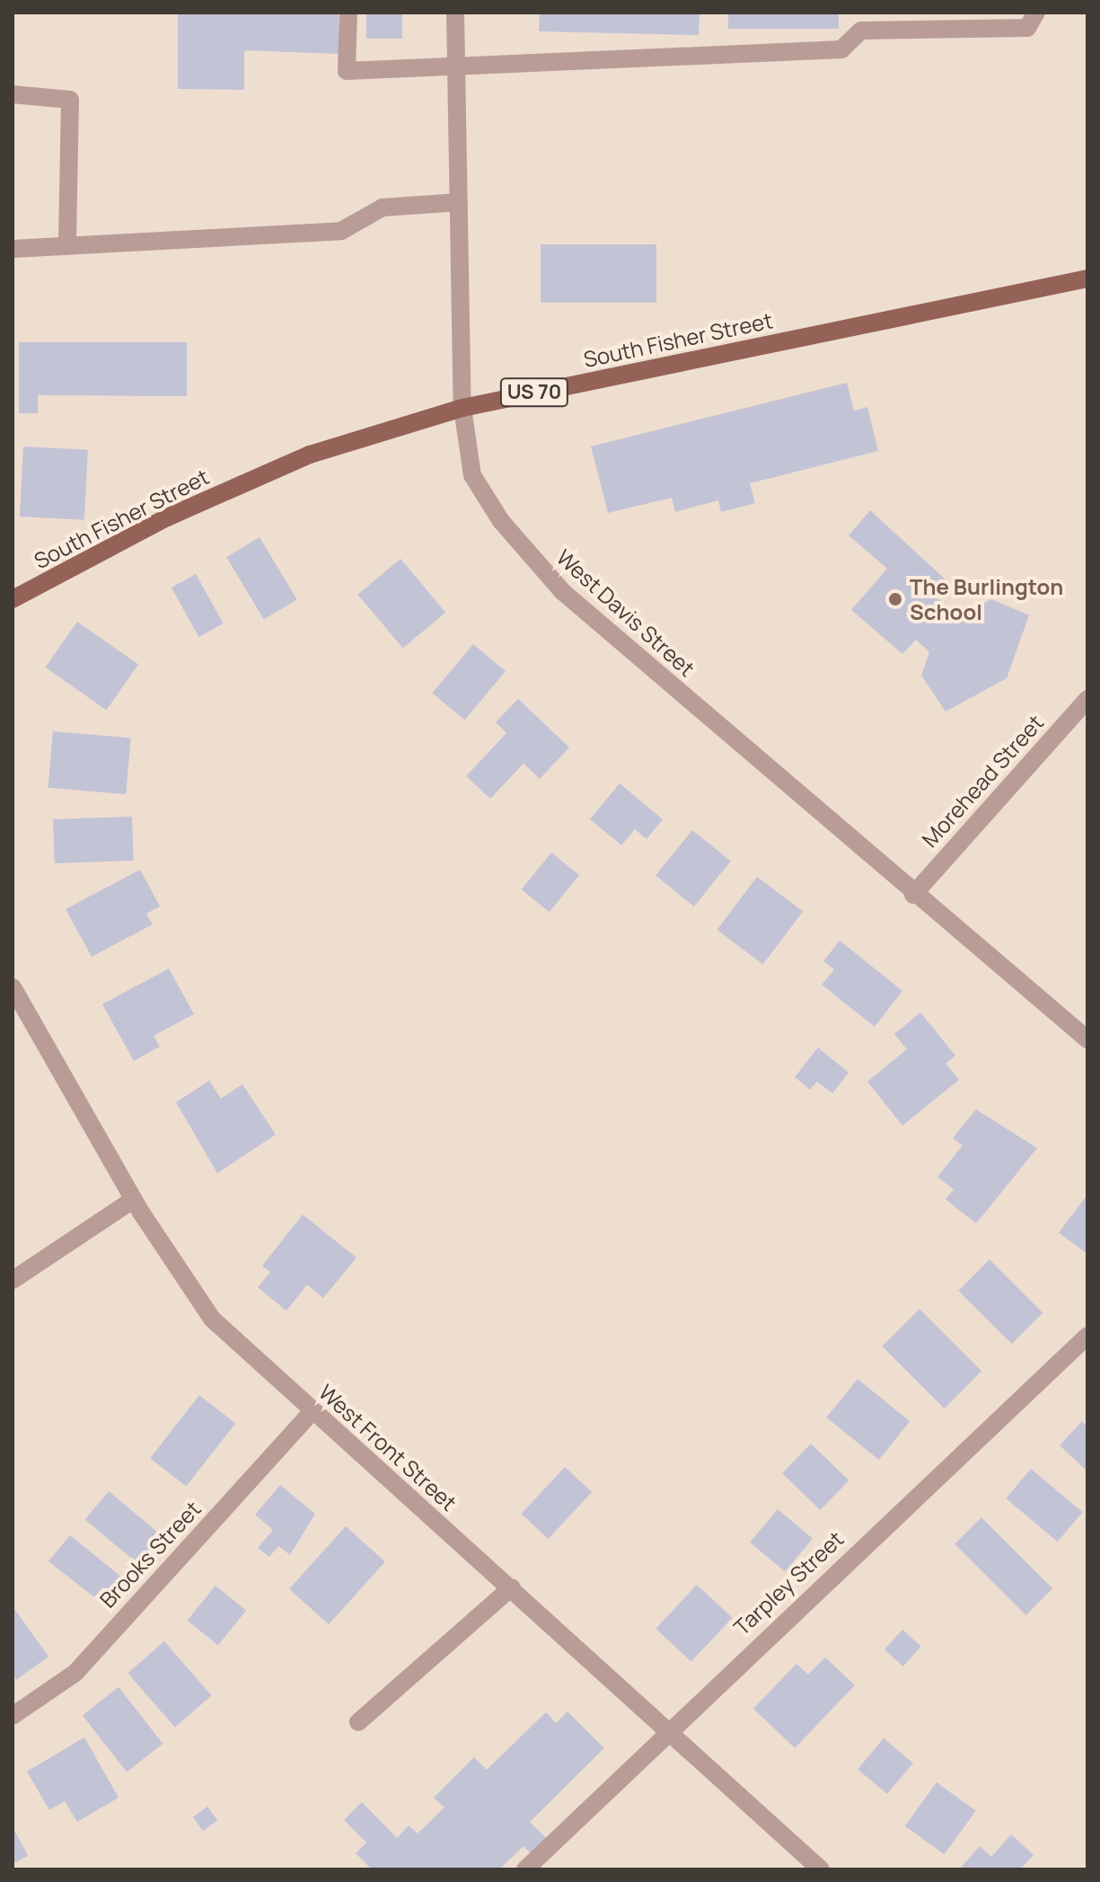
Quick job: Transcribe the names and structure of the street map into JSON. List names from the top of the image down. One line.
{"streets":{"main road":["South Fisher Street","US 70"],"street":["West Davis Street","Morehead Street","West Front Street","Brooks Street","Tarpley Street"]},"crossings":[["South Fisher Street","West Davis Street"],["West Davis Street","Morehead Street"],["West Front Street","Brooks Street"],["West Front Street","Tarpley Street"]],"places":["The Burlington School"]}
